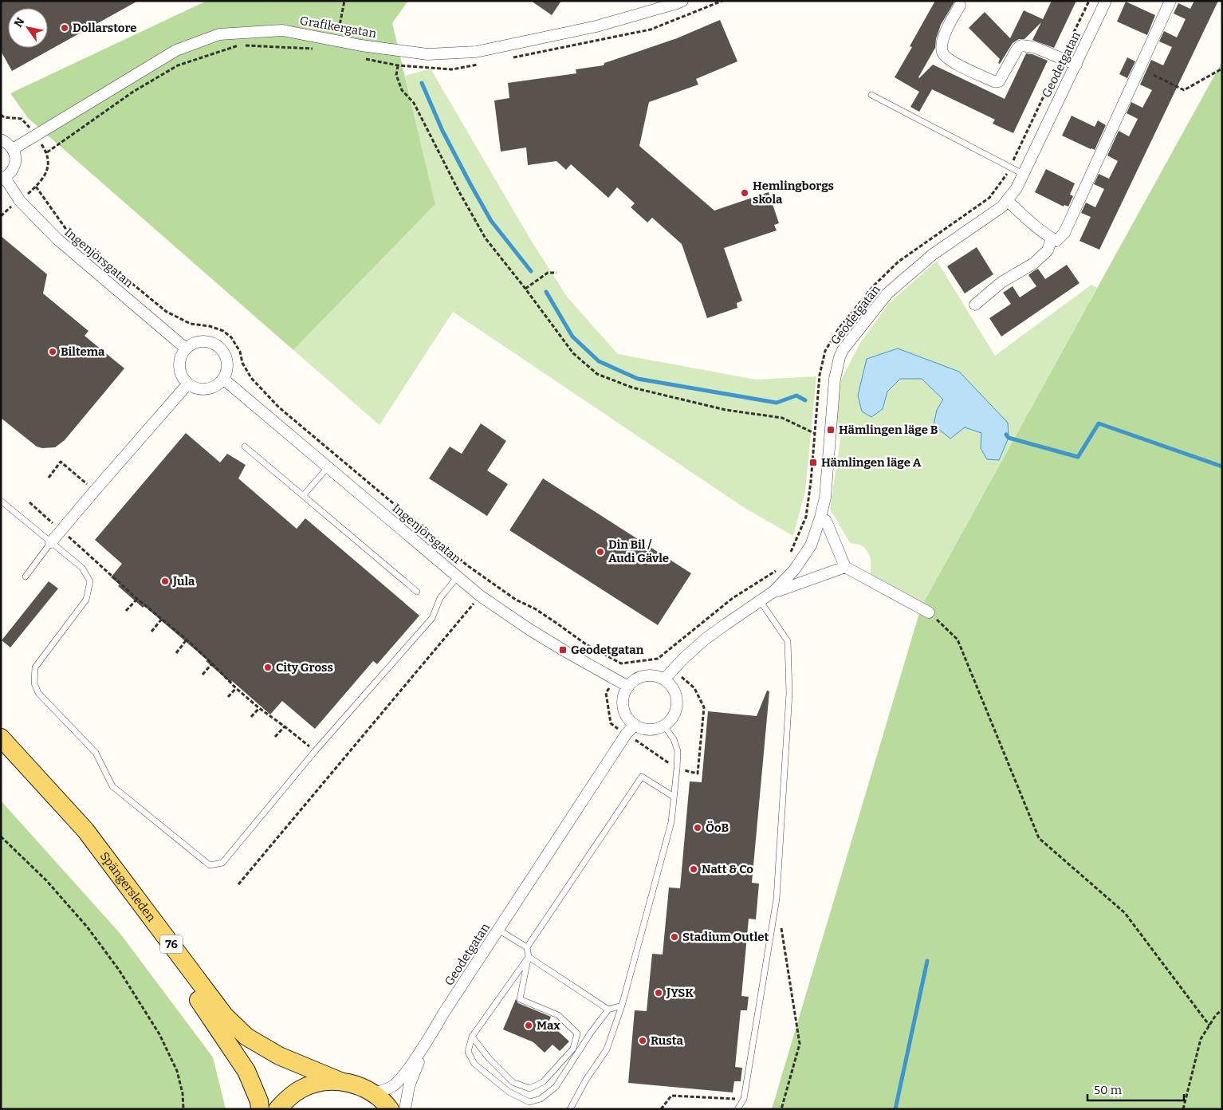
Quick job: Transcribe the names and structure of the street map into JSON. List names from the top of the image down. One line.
{"streets":{"main road":["Spängersleden","76"],"street":["Grafikergatan","Geodetgatan","Ingenjörsgatan"]},"crossings":[["Geodetgatan","Ingenjörsgatan"],["Geodetgatan","76"],["Spängersleden","76"]],"places":{"other":["Dollarstore","Hemlingborgs skola","Biltema","Din Bil / Audi Gävle","Jula","City Gross","ÖoB","Natt & Co","Stadium Outlet","JYSK","Max","Rusta"],"transit":["Hämlingen läge B","Hämlingen läge A","Geodetgatan"]},"scale_bar":"50 m","north":"top left"}
